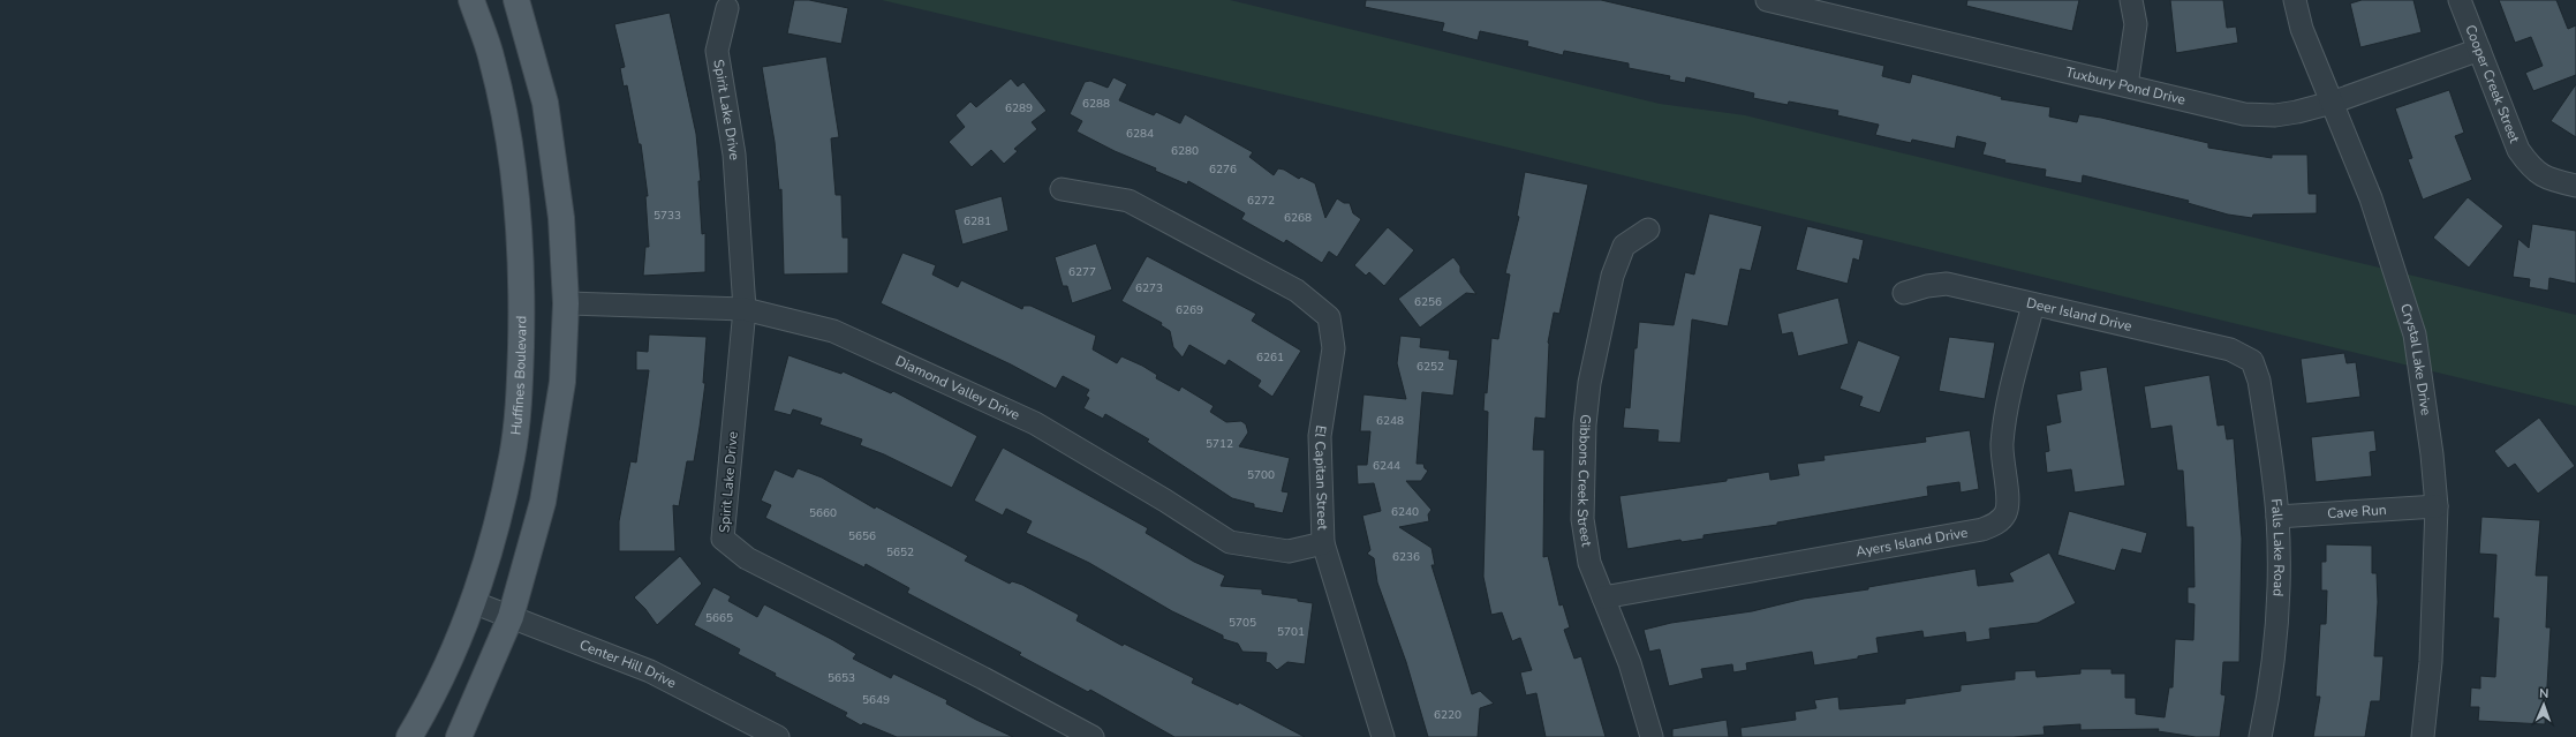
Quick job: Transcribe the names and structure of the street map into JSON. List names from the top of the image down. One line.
{"streets":{"main road":["Huffines Boulevard"],"street":["Cooper Creek Street","Tuxbury Pond Drive","Spirit Lake Drive","Deer Island Drive","Crystal Lake Drive","Diamond Valley Drive","El Capitan Street","Gibbons Creek Street","Cave Run","Ayers Island Drive","Falls Lake Road","Center Hill Drive"]},"crossings":[["Cooper Creek Street","Tuxbury Pond Drive"],["Tuxbury Pond Drive","Crystal Lake Drive"],["Spirit Lake Drive","Diamond Valley Drive"],["Deer Island Drive","Ayers Island Drive"],["Deer Island Drive","Falls Lake Road"],["Crystal Lake Drive","Cave Run"],["Huffines Boulevard","Center Hill Drive"],["Diamond Valley Drive","El Capitan Street"],["Gibbons Creek Street","Ayers Island Drive"],["Cave Run","Falls Lake Road"]],"house_numbers":["6288","6289","6284","6280","6276","6272","5733","6268","6281","6277","6273","6256","6269","6261","6252","6248","5712","6244","5700","6240","5660","5656","5652","6236","5665","5705","5701","5653","5649","6220"],"north":"top"}
